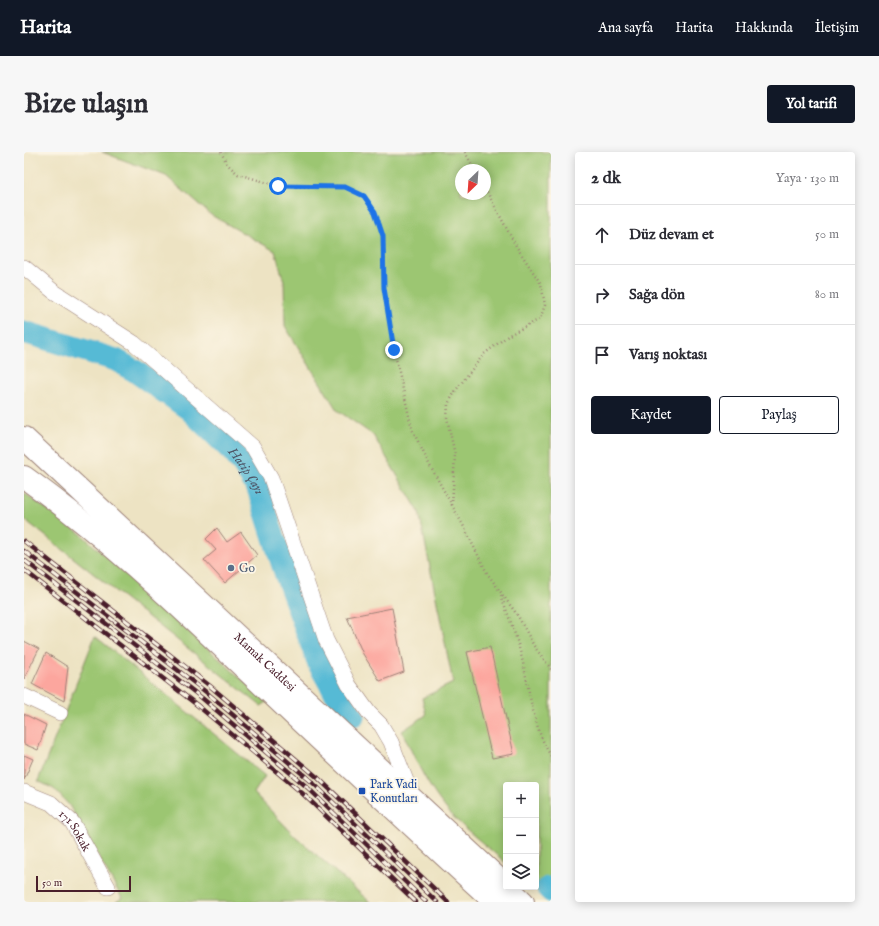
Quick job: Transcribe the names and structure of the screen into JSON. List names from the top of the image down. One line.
{"streets":{"main road":["Mamak Caddesi"],"street":["171 Sokak"]},"water":["Hatip Çayı"],"places":{"other":["Go"],"transit":["Park Vadi Konutları"]},"scale_bar":"50 m","north":"bottom left","page":{"header":"Harita","nav":["Ana sayfa","Harita","Hakkında","İletişim"],"buttons":["Yol tarifi",["Kaydet","Paylaş"]],"title":"Bize ulaşın","heading":["2 dk","Yaya · 130 m"],"list":[["Düz devam et","50 m"],["Sağa dön","80 m"],"Varış noktası"],"map_buttons":["+","−"],"scale":"50 m"}}
